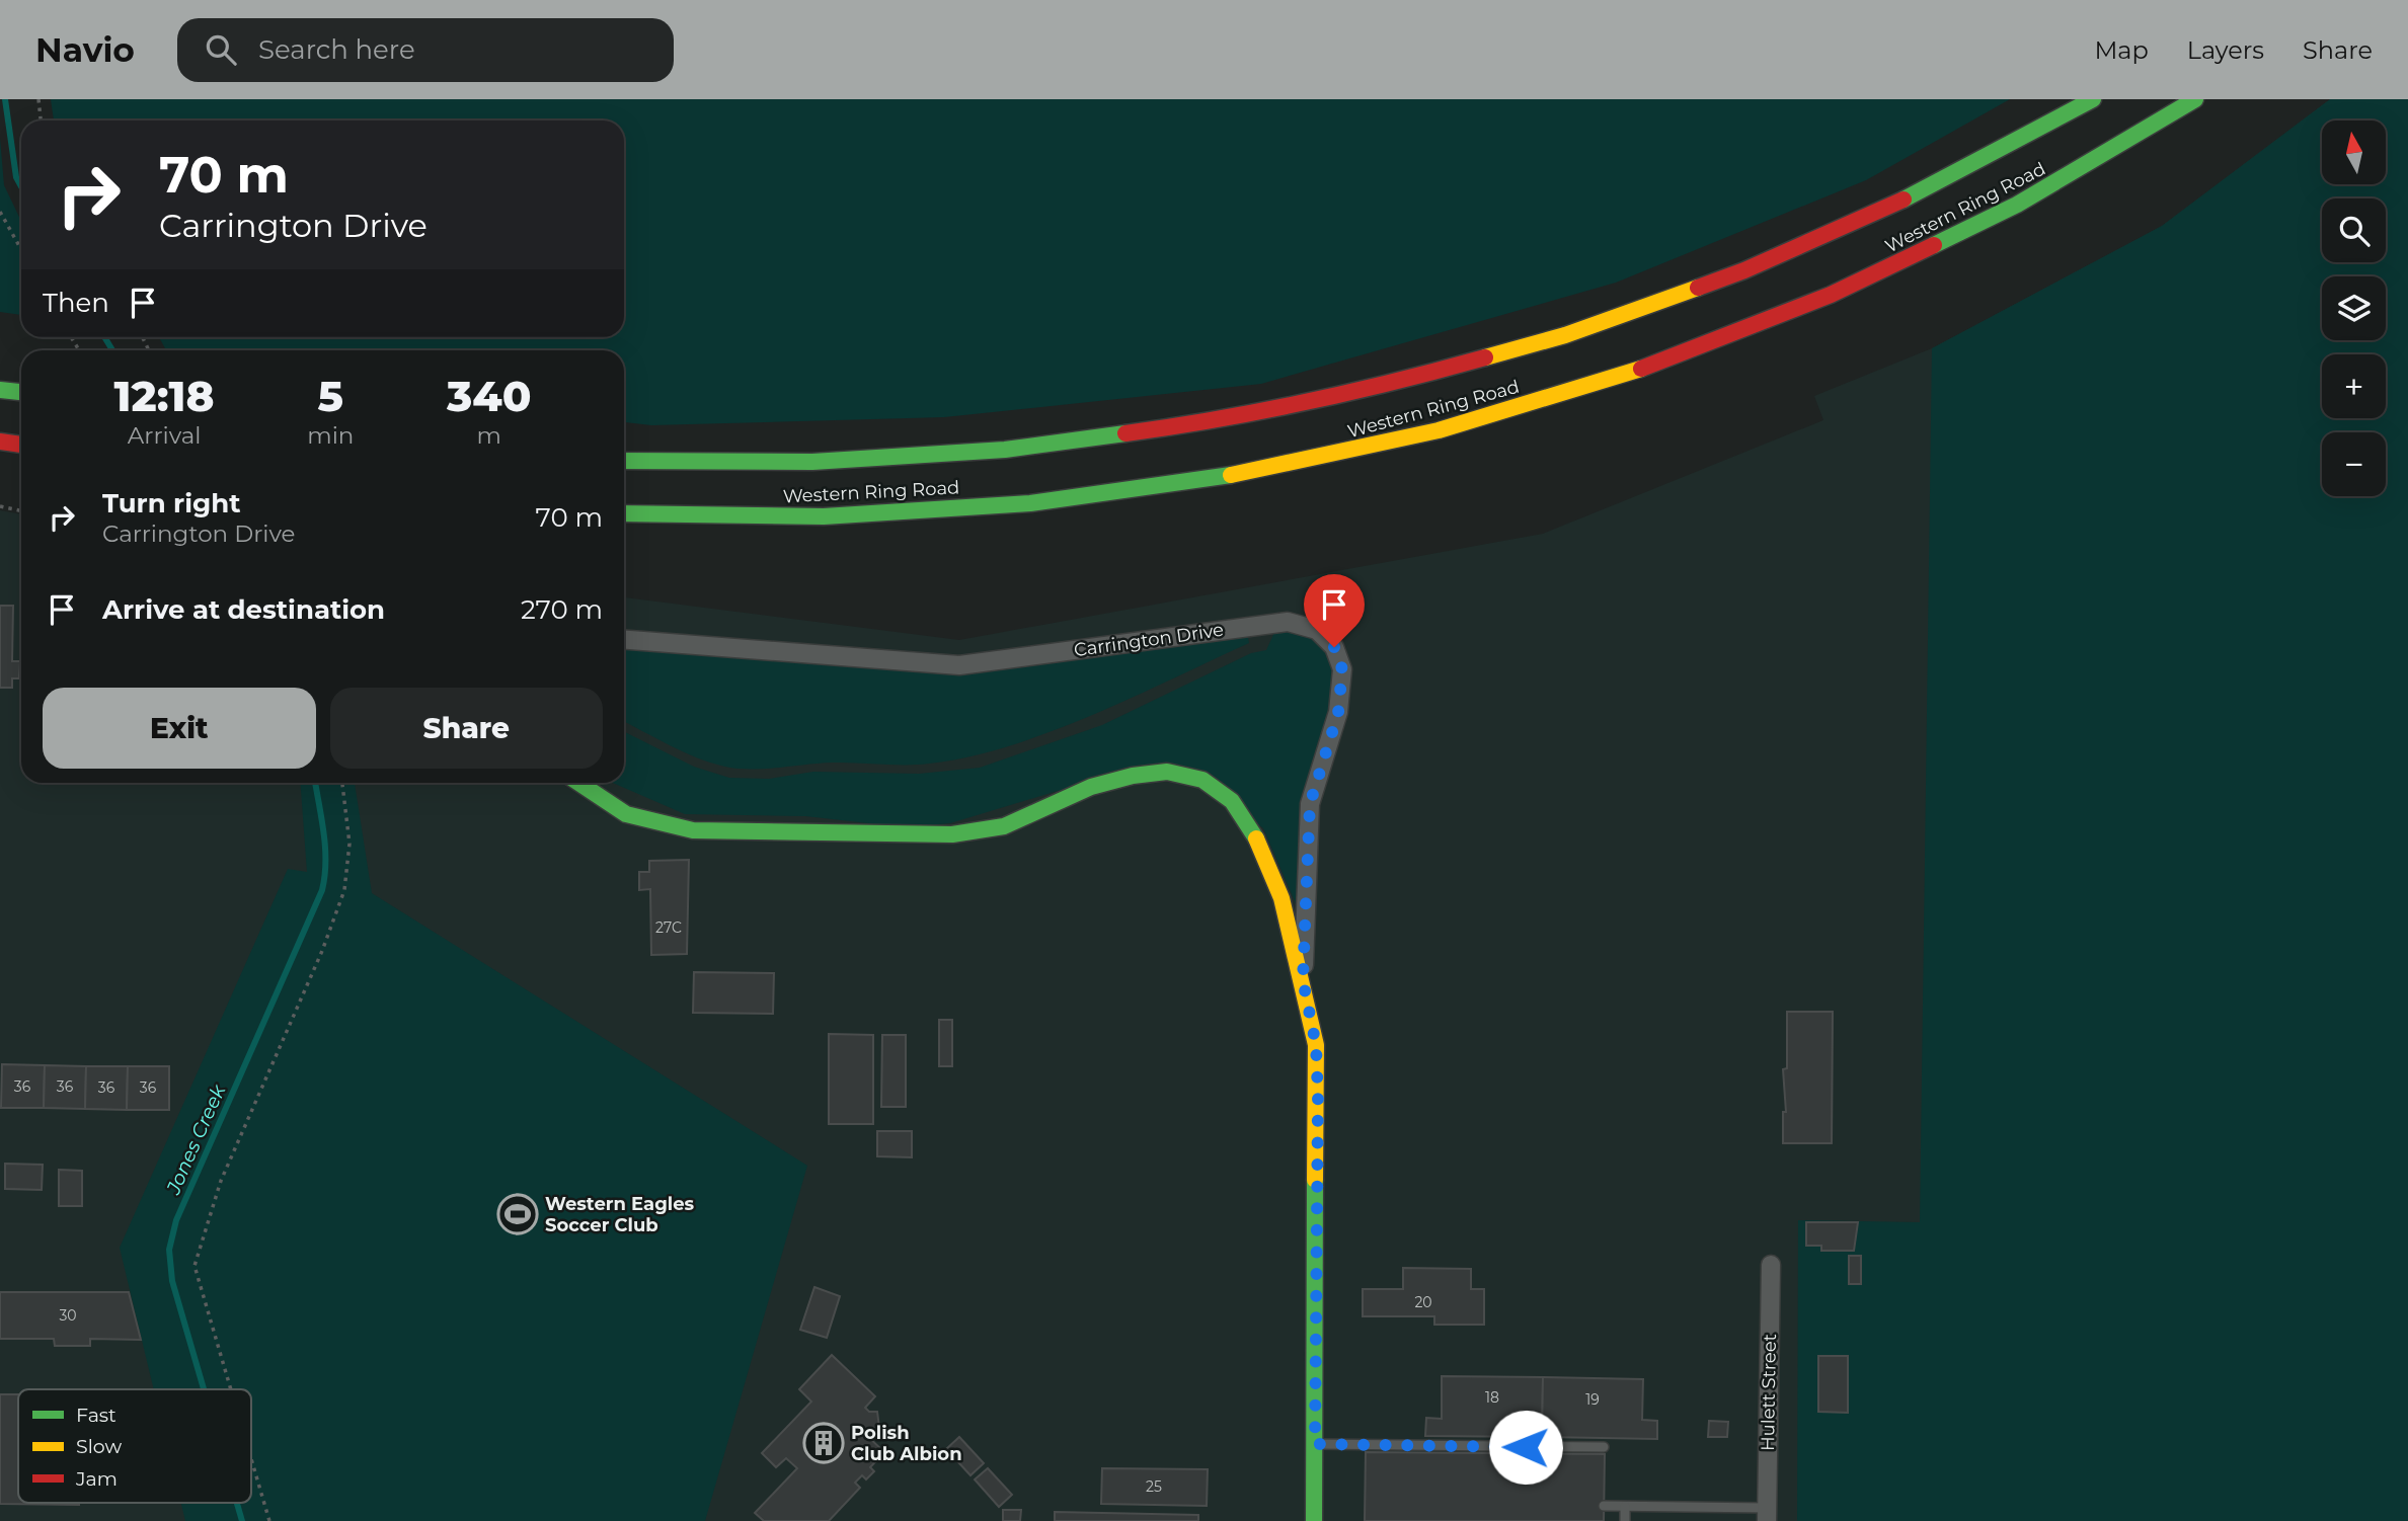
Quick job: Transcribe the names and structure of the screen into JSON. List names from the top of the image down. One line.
{"streets":{"main road":["Western Ring Road","Carrington Drive"],"street":["Hulett Street"]},"water":["Jones Creek"],"places":{"sports":["Western Eagles Soccer Club"],"building":["Polish Club Albion"]},"house_numbers":["27C","36","36","36","36","20","30","18","19","25"],"legend":["Fast","Slow","Jam"],"north":"top","page":{"header":"Navio","search":"Search here","nav":["Map","Layers","Share"],"map_buttons":["+","−"],"turn":["70 m","Carrington Drive"],"then":"Then","eta":["12:18","Arrival","5","min","340","m"],"list":[{"name":"Turn right","note":"Carrington Drive","value":"70 m"},{"name":"Arrive at destination","value":"270 m"}],"buttons":["Exit","Share"]}}
